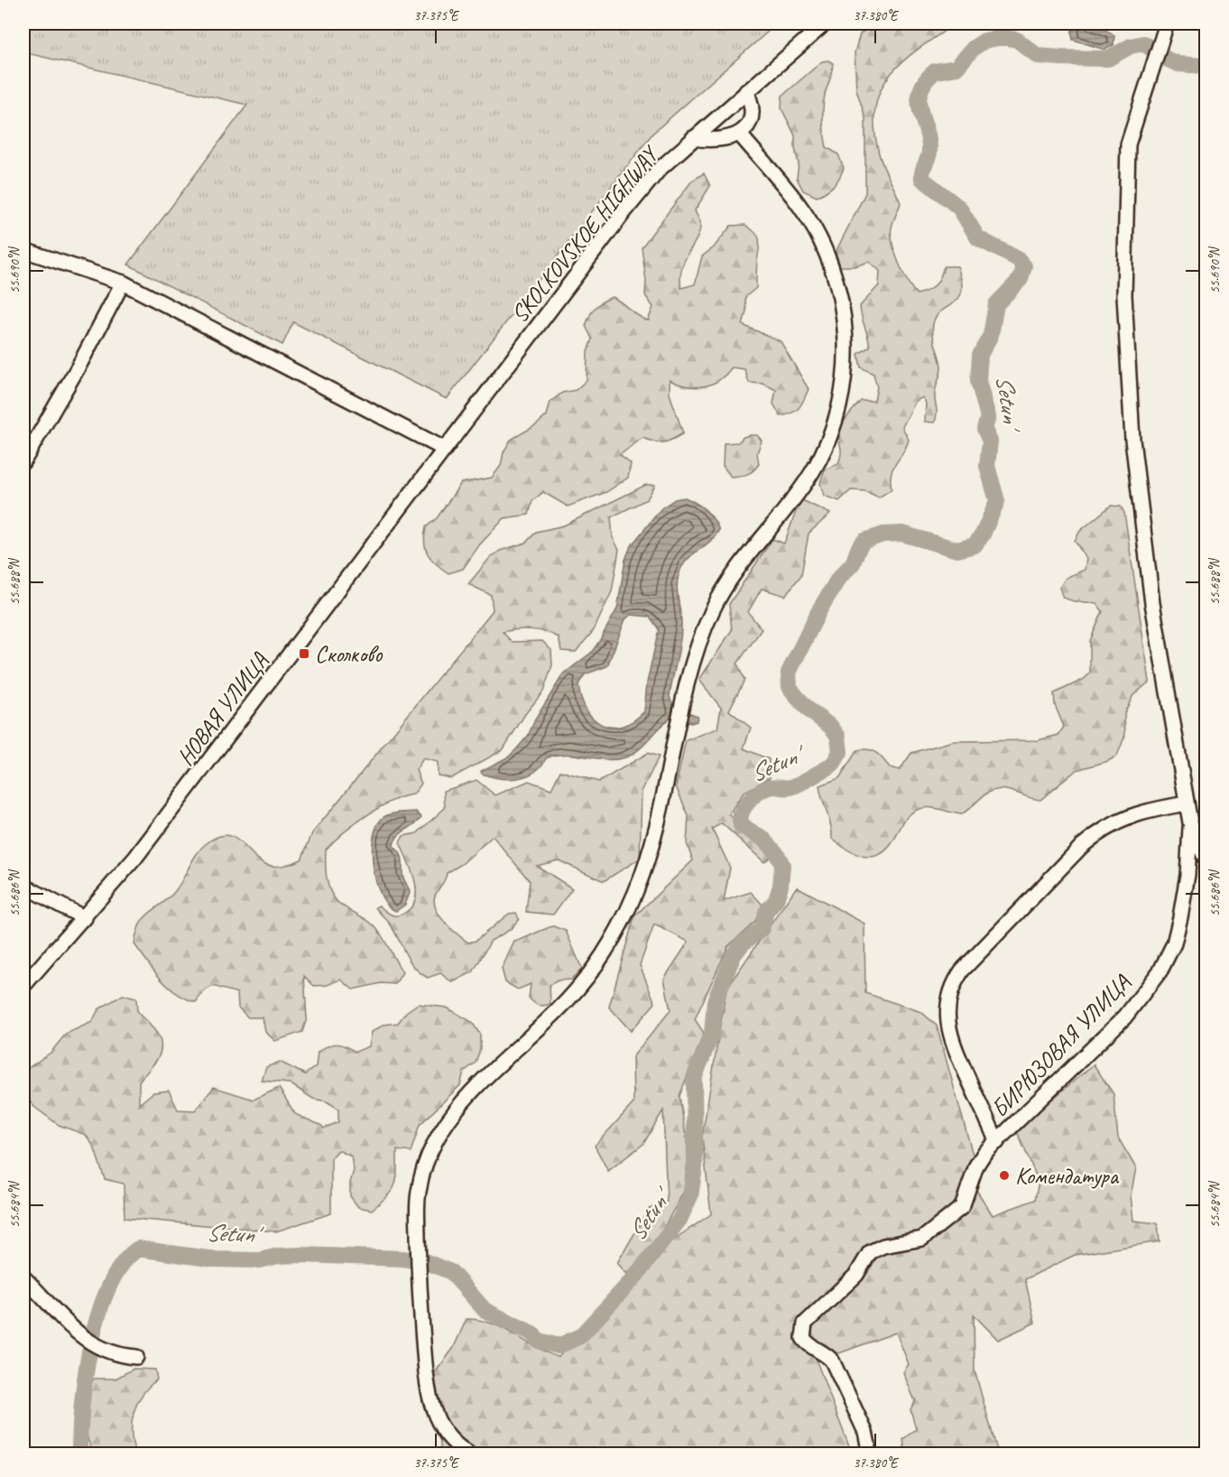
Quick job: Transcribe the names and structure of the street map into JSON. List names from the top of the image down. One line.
{"streets":{"street":["SKOLKOVSKOE HIGHWAY","НОВАЯ УЛИЦА","БИРЮЗОВАЯ УЛИЦА"]},"crossings":[["SKOLKOVSKOE HIGHWAY","НОВАЯ УЛИЦА"]],"water":["Setun'"],"places":{"transit":["Сколково"],"other":["Комендатура"]},"coordinates":["37.375°E","37.380°E","55.690°N","55.688°N","55.686°N","55.684°N"]}
